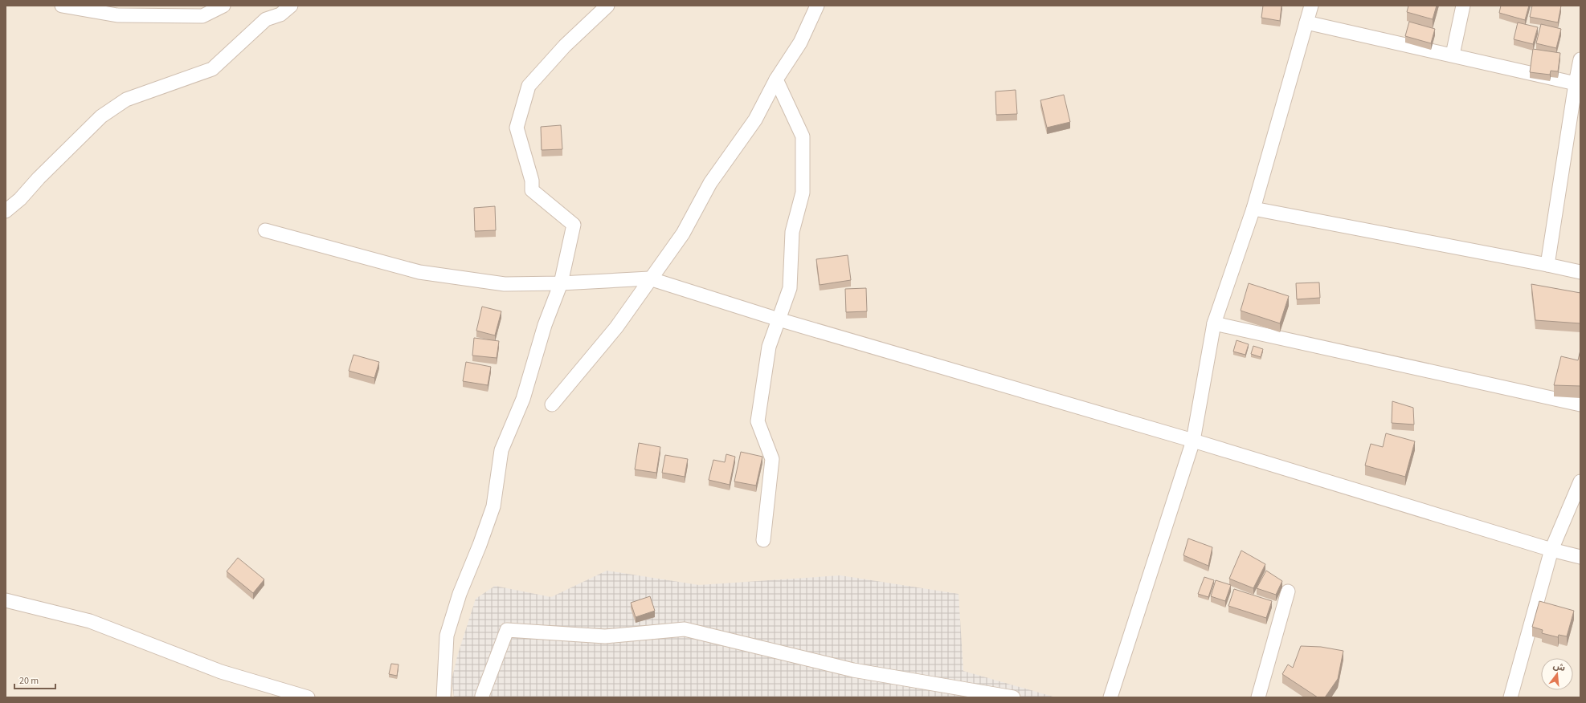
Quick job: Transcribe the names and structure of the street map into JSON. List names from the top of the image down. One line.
{"scale_bar":"20 m","north":"top"}
